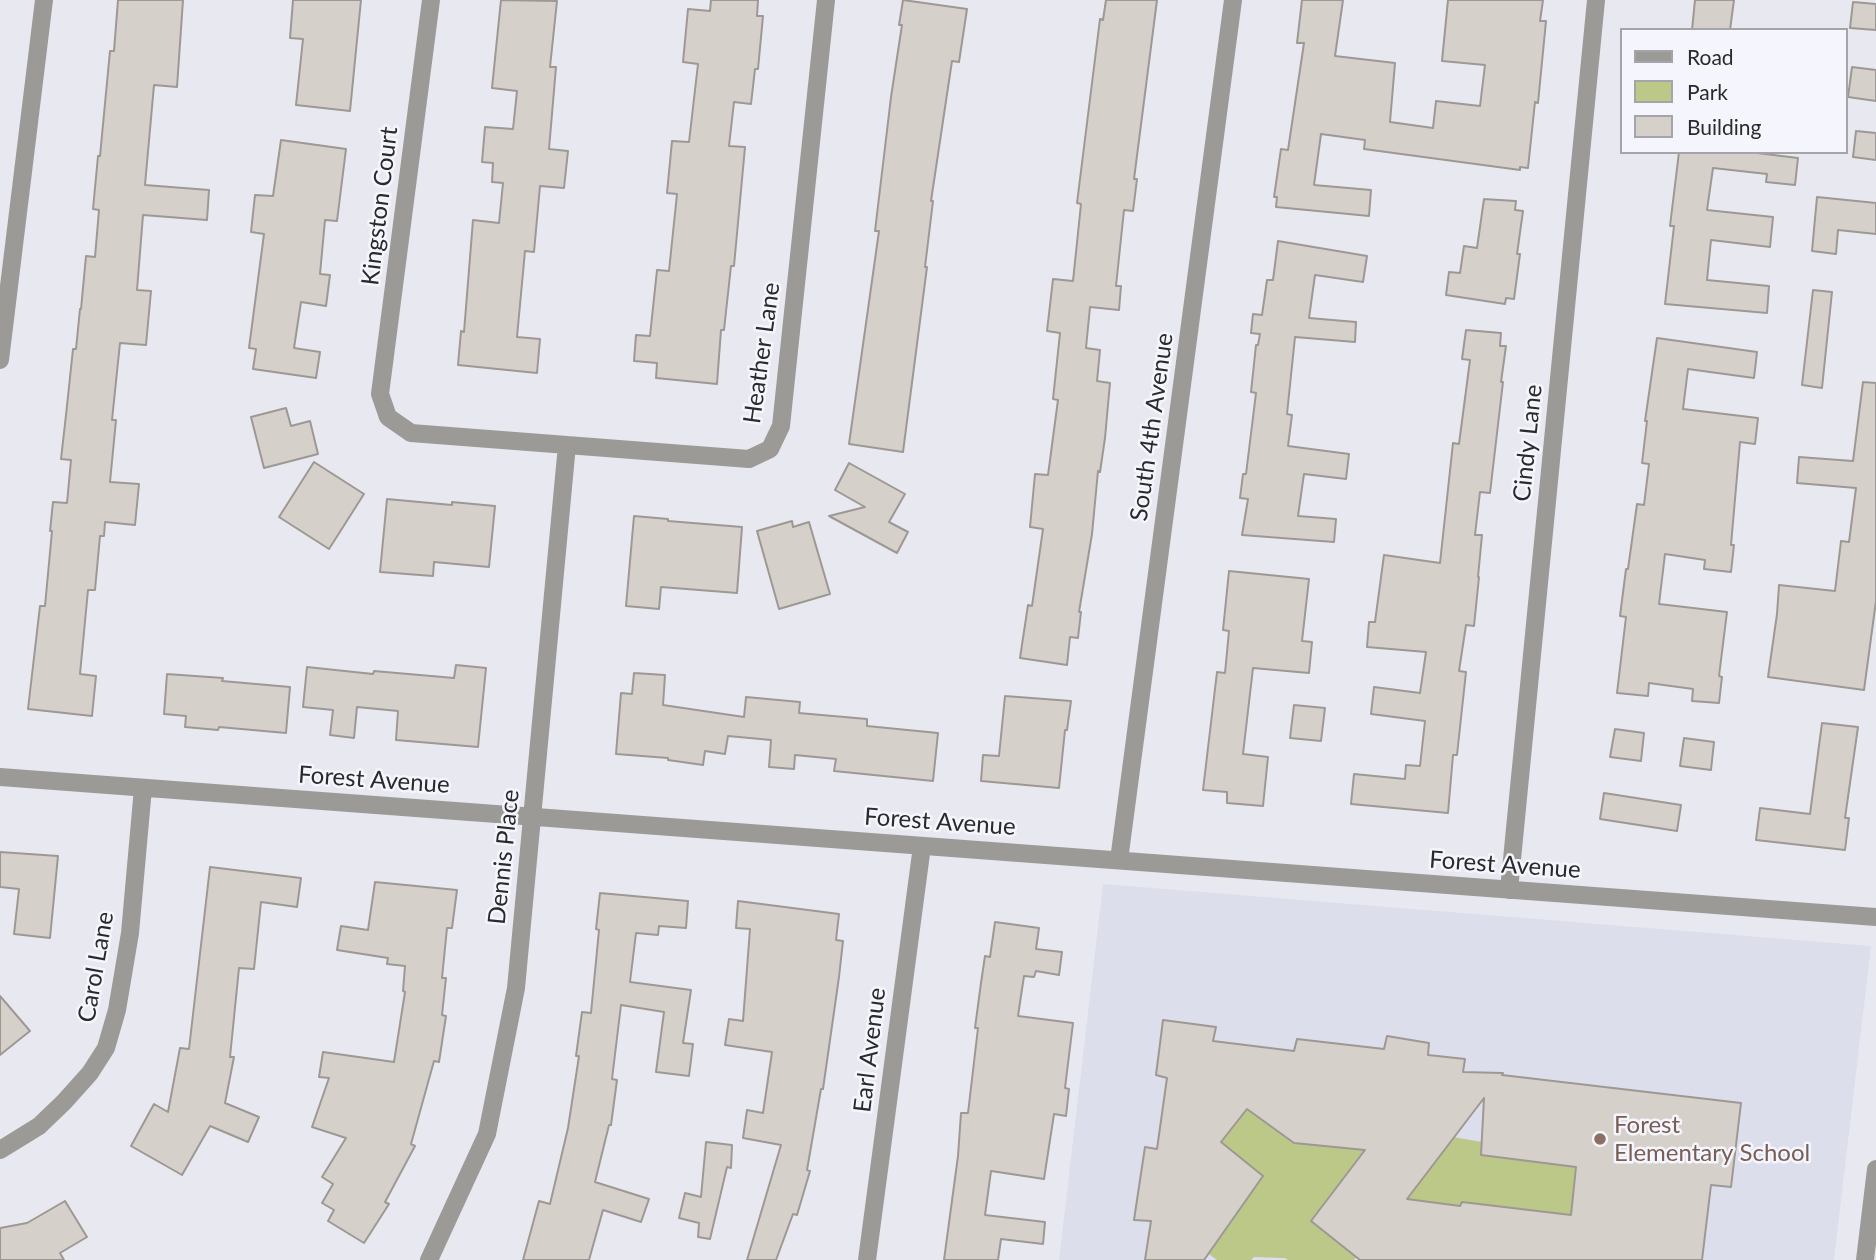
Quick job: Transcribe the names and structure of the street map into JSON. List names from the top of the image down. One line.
{"streets":{"street":["Kingston Court","Heather Lane","South 4th Avenue","Cindy Lane","Forest Avenue","Dennis Place","Carol Lane","Earl Avenue"]},"crossings":[["Kingston Court","Heather Lane"],["Heather Lane","Dennis Place"],["South 4th Avenue","Forest Avenue"],["Cindy Lane","Forest Avenue"],["Forest Avenue","Dennis Place"],["Forest Avenue","Carol Lane"],["Forest Avenue","Earl Avenue"]],"places":["Forest Elementary School"],"legend":["Road","Park","Building"]}
